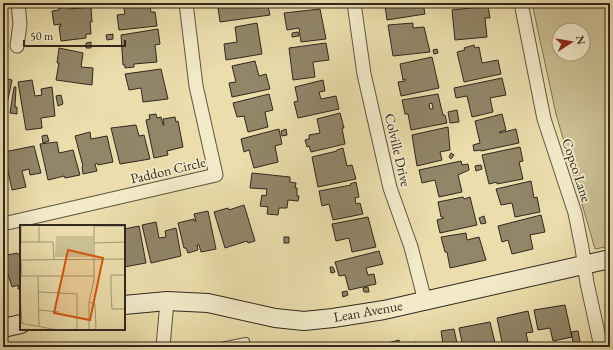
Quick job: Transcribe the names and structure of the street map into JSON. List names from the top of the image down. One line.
{"streets":{"street":["Colville Drive","Paddon Circle","Copco Lane","Lean Avenue"]},"crossings":[["Colville Drive","Lean Avenue"],["Copco Lane","Lean Avenue"]],"scale_bar":"50 m","north":"right"}
